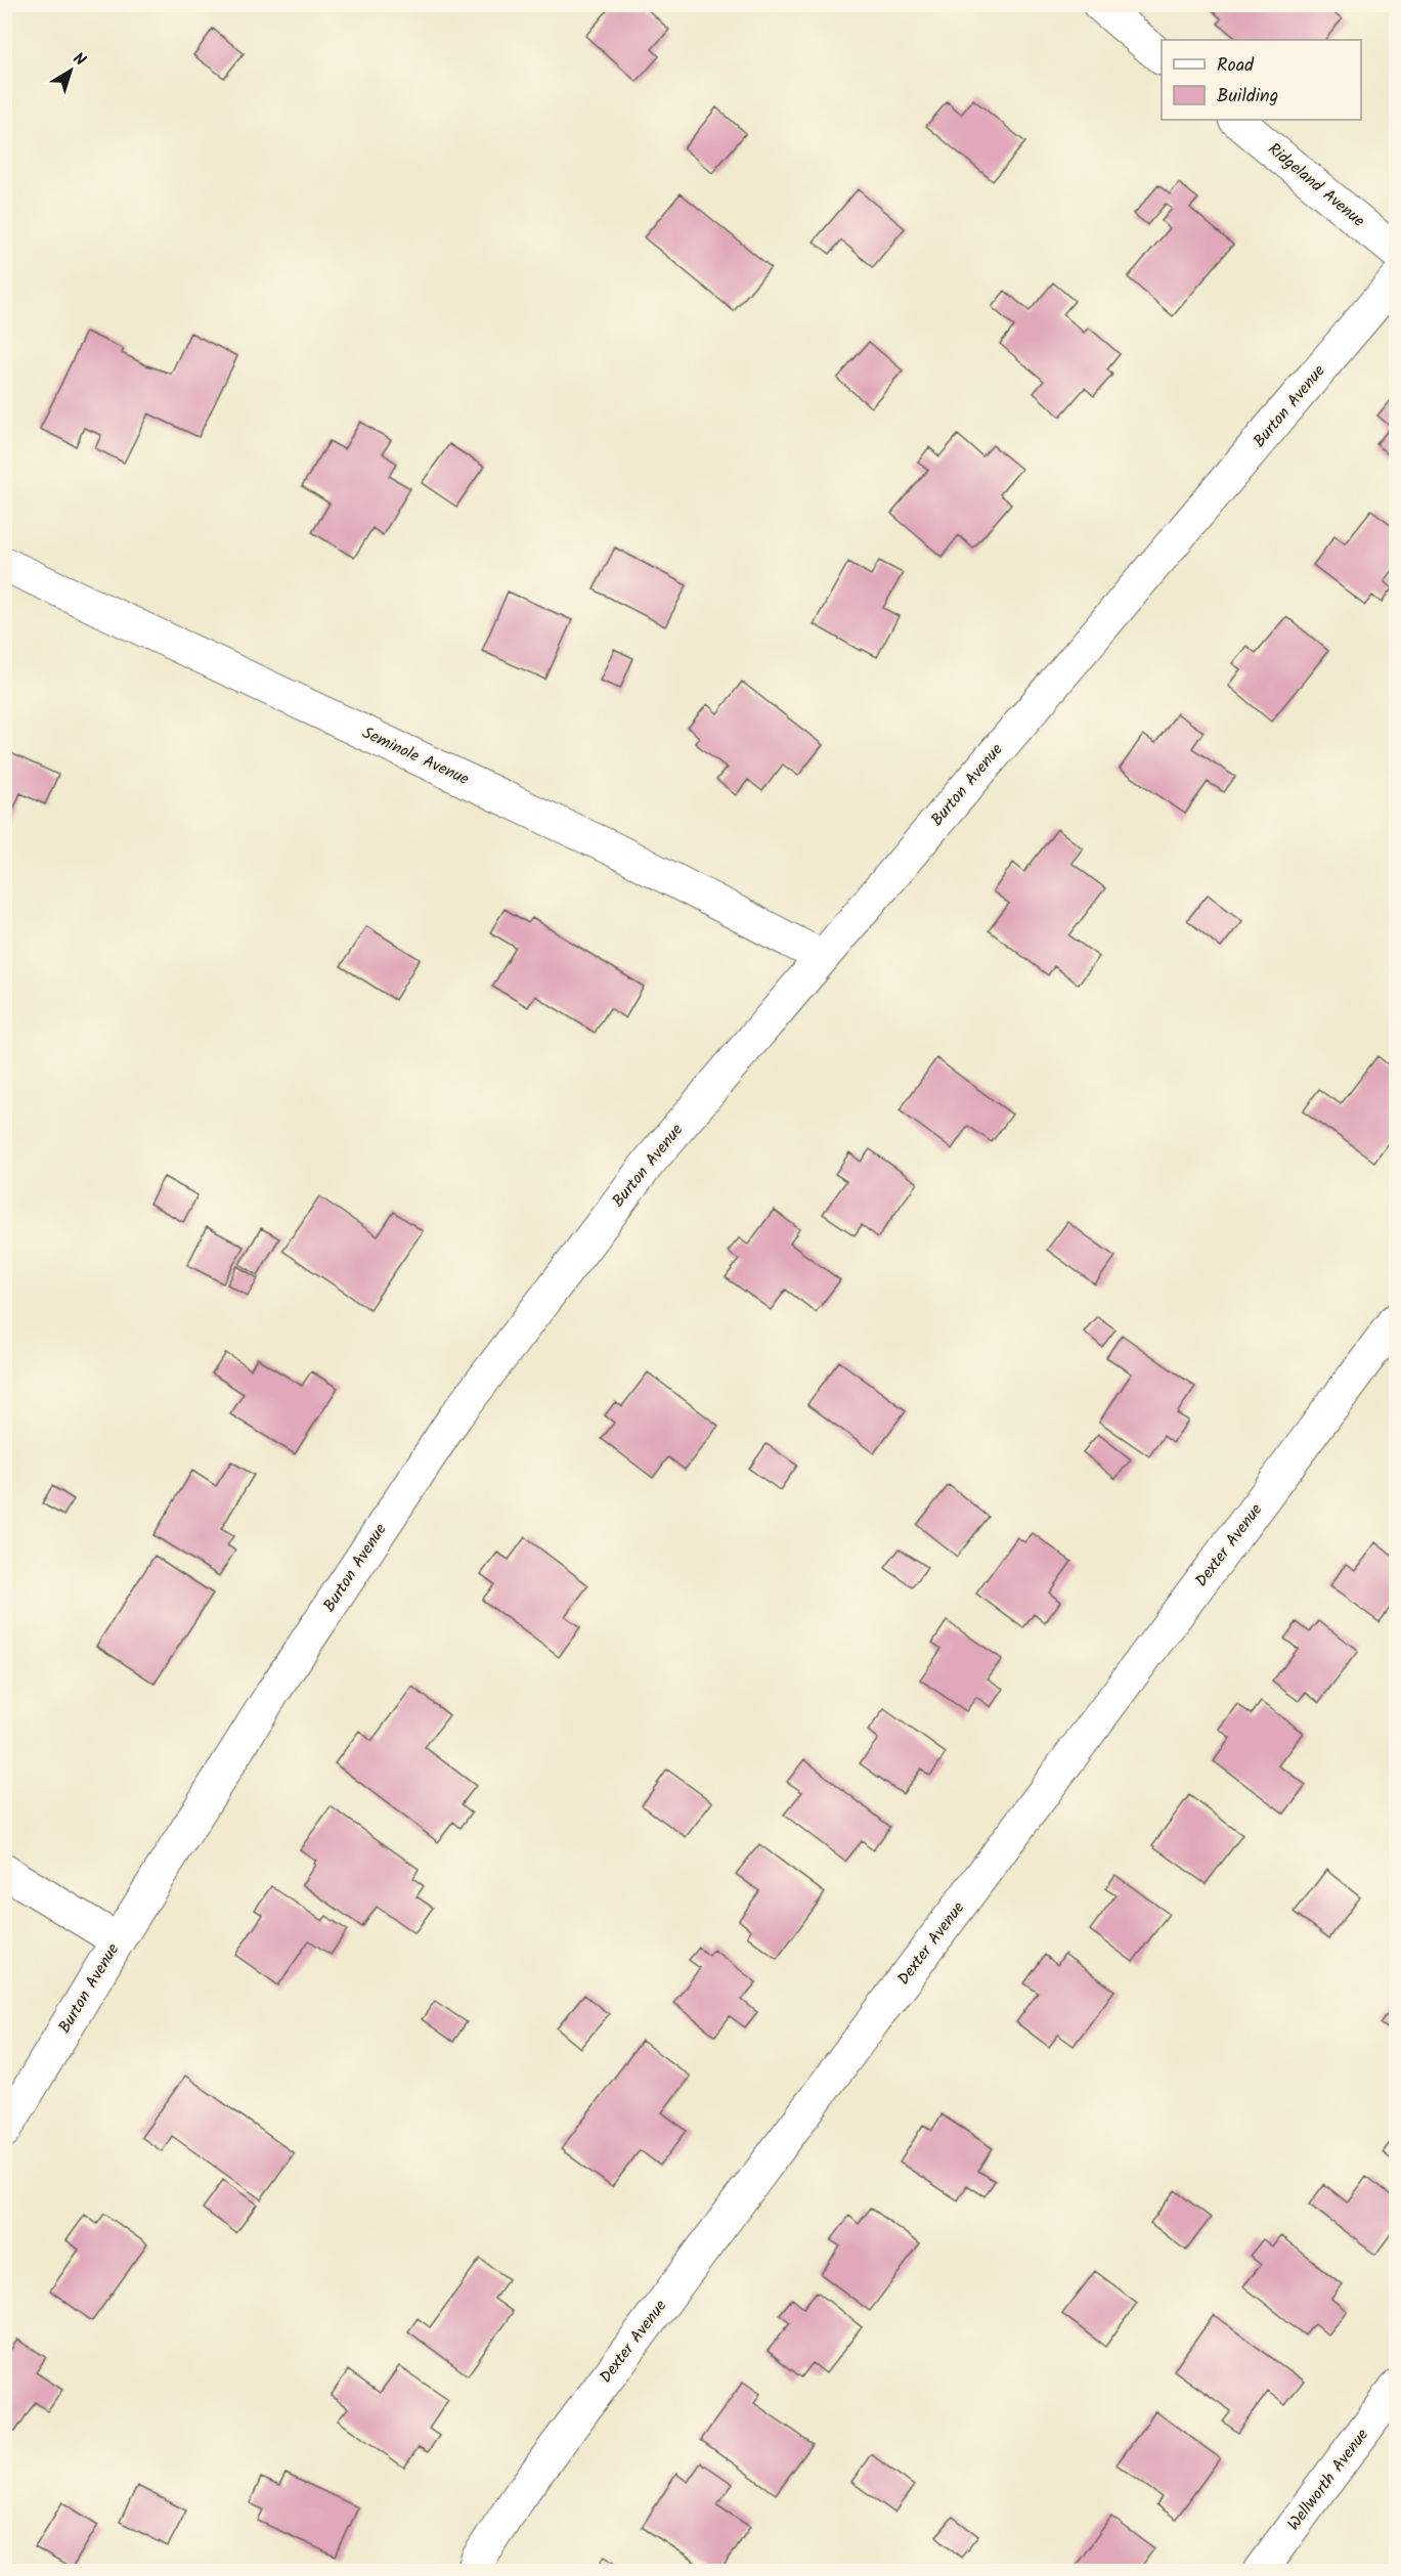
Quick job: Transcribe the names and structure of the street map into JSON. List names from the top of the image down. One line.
{"streets":{"street":["Ridgeland Avenue","Burton Avenue","Seminole Avenue","Dexter Avenue","Wellworth Avenue"]},"crossings":[["Burton Avenue","Seminole Avenue"]],"legend":["Road","Building"],"north":"top right"}
